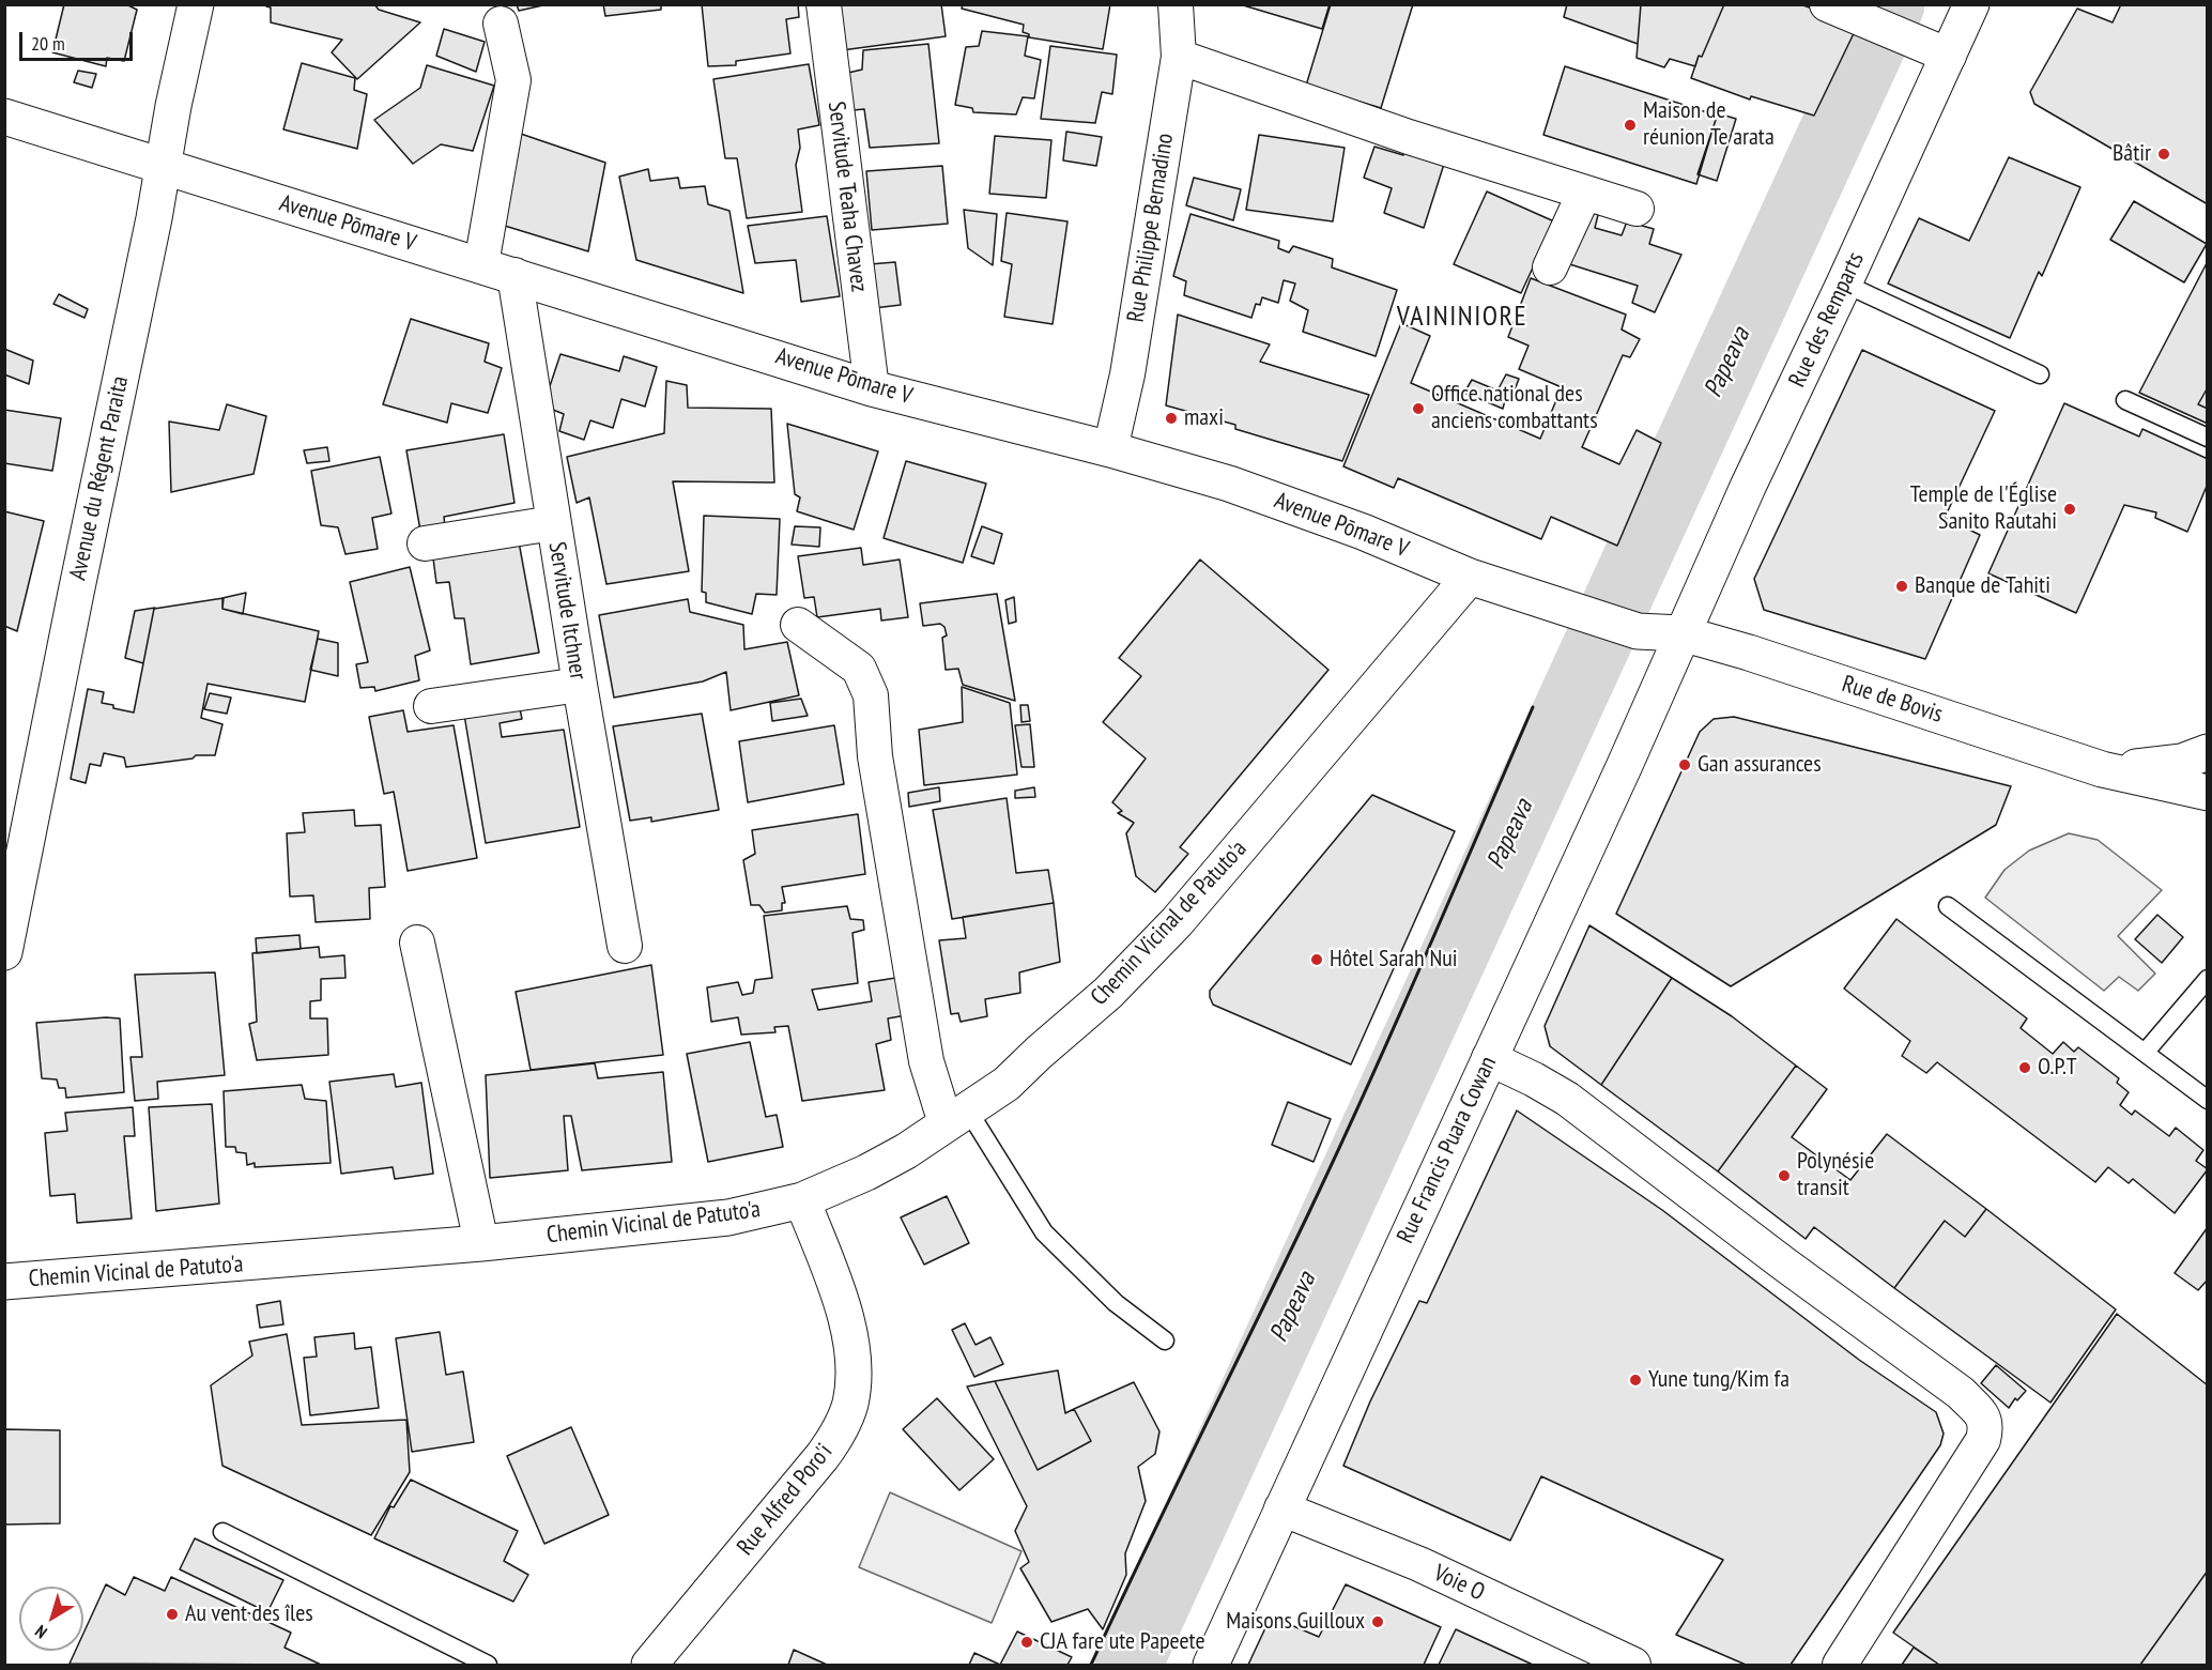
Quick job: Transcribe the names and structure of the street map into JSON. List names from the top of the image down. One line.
{"streets":{"main road":["Avenue Pōmare V","Rue des Remparts","Avenue du Régent Paraita","Rue de Bovis","Chemin Vicinal de Patuto'a","Rue Francis Puara Cowan","Rue Alfred Poro'i"],"street":["Servitude Teaha Chavez","Rue Philippe Bernadino","Servitude Itchner","Voie O"]},"crossings":[["Servitude Teaha Chavez","Avenue Pōmare V"],["Avenue Pōmare V","Rue Philippe Bernadino"],["Avenue Pōmare V","Rue des Remparts"],["Avenue Pōmare V","Avenue du Régent Paraita"],["Avenue Pōmare V","Servitude Itchner"],["Avenue Pōmare V","Rue de Bovis"],["Avenue Pōmare V","Chemin Vicinal de Patuto'a"],["Avenue Pōmare V","Rue Francis Puara Cowan"],["Rue des Remparts","Rue de Bovis"],["Rue des Remparts","Rue Francis Puara Cowan"],["Rue de Bovis","Rue Francis Puara Cowan"],["Chemin Vicinal de Patuto'a","Rue Alfred Poro'i"],["Rue Francis Puara Cowan","Voie O"]],"districts":["VAININIORE"],"water":["Papeava"],"places":["Maison de réunion Te arata","Bâtir","Office national des anciens combattants","maxi","Temple de l'Église Sanito Rautahi","Banque de Tahiti","Gan assurances","Hôtel Sarah Nui","O.P.T","Polynésie transit","Yune tung/Kim fa","Au vent des îles","Maisons Guilloux","CJA fare ute Papeete"],"scale_bar":"20 m","north":"bottom left"}
